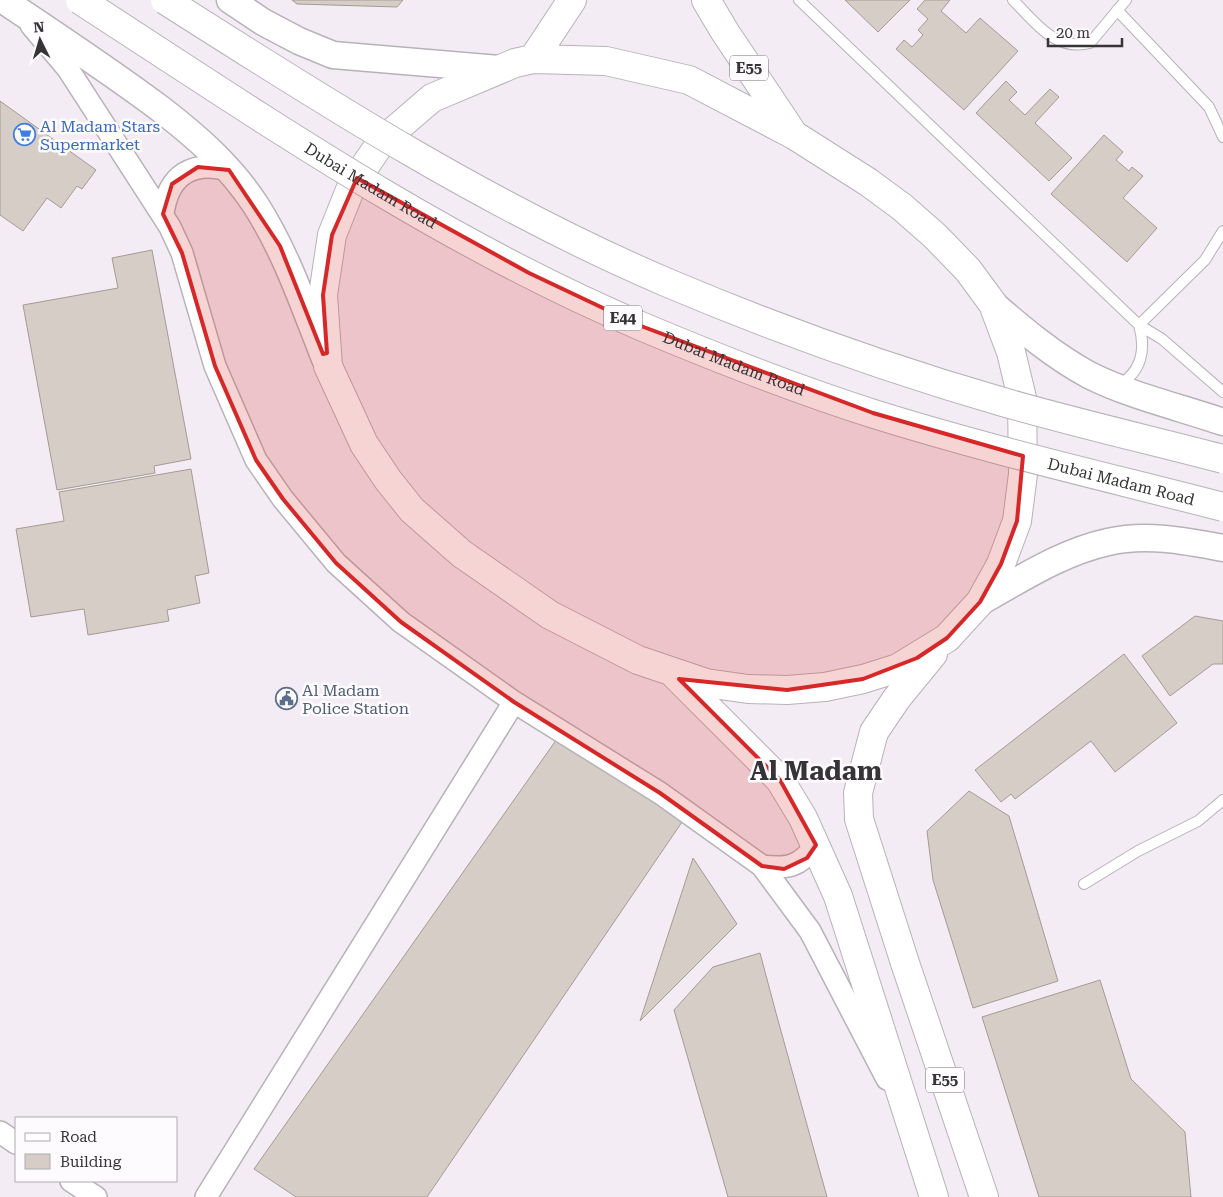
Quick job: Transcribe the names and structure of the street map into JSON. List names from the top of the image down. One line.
{"streets":{"highway":["E55","Dubai Madam Road","E44"]},"districts":["Al Madam"],"places":{"supermarket":["Al Madam Stars Supermarket"],"public building":["Al Madam Police Station"]},"legend":["Road","Building"],"scale_bar":"20 m","north":"top"}
